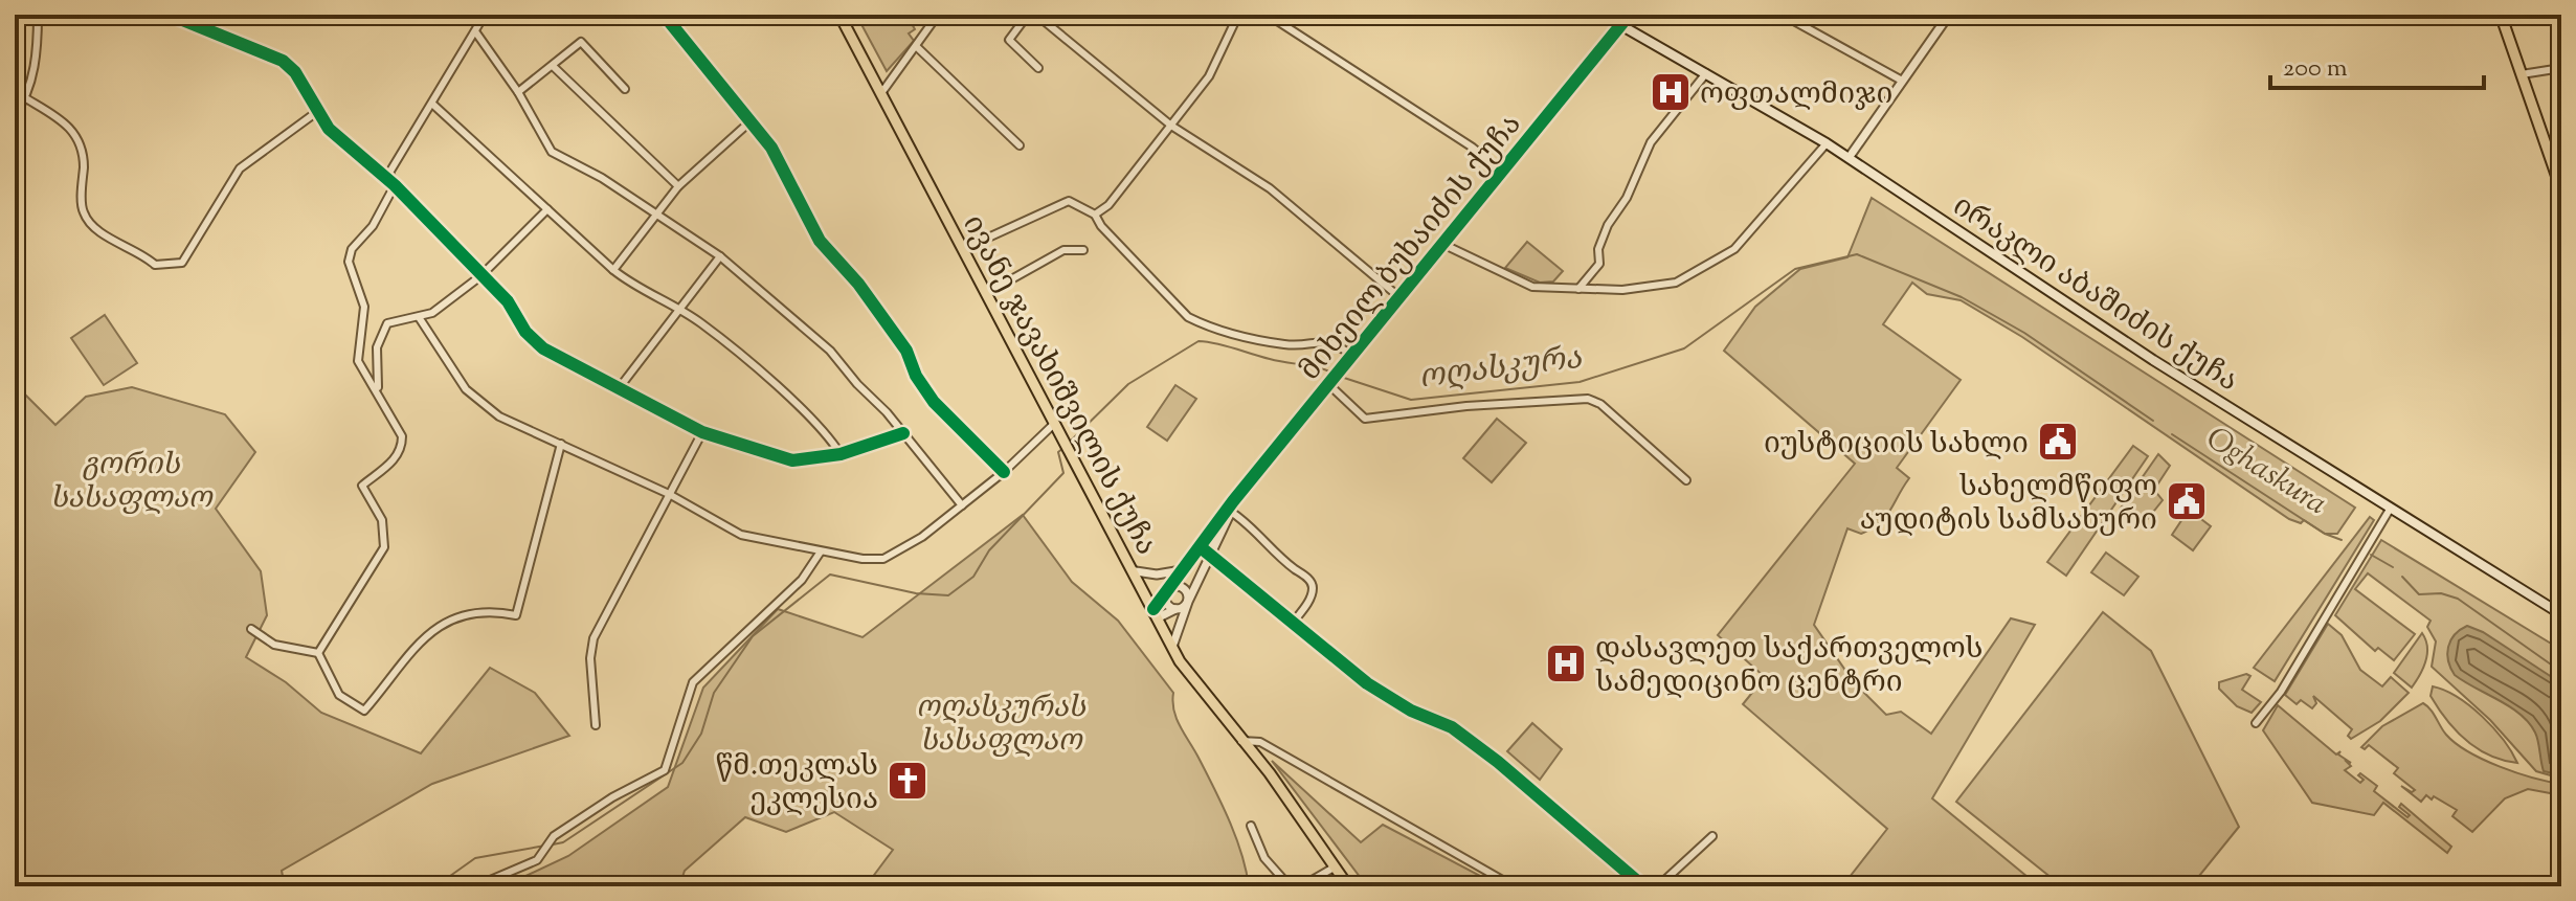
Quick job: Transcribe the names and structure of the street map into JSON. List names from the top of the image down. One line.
{"streets":{"main road":["ირაკლი აბაშიძის ქუჩა","ივანე ჯავახიშვილის ქუჩა"],"street":["მიხეილ ბუხაიძის ქუჩა"]},"crossings":[["მიხეილ ბუხაიძის ქუჩა","ირაკლი აბაშიძის ქუჩა"],["მიხეილ ბუხაიძის ქუჩა","ივანე ჯავახიშვილის ქუჩა"]],"water":["ოღასკურა","Oghaskura"],"parks":["გორის სასაფლაო","ოღასკურას სასაფლაო"],"places":{"hospital":["ოფთალმიჯი","დასავლეთ საქართველოს სამედიცინო ცენტრი"],"public building":["იუსტიციის სახლი","სახელმწიფო აუდიტის სამსახური"],"church":["წმ.თეკლას ეკლესია"]},"scale_bar":"200 m"}
